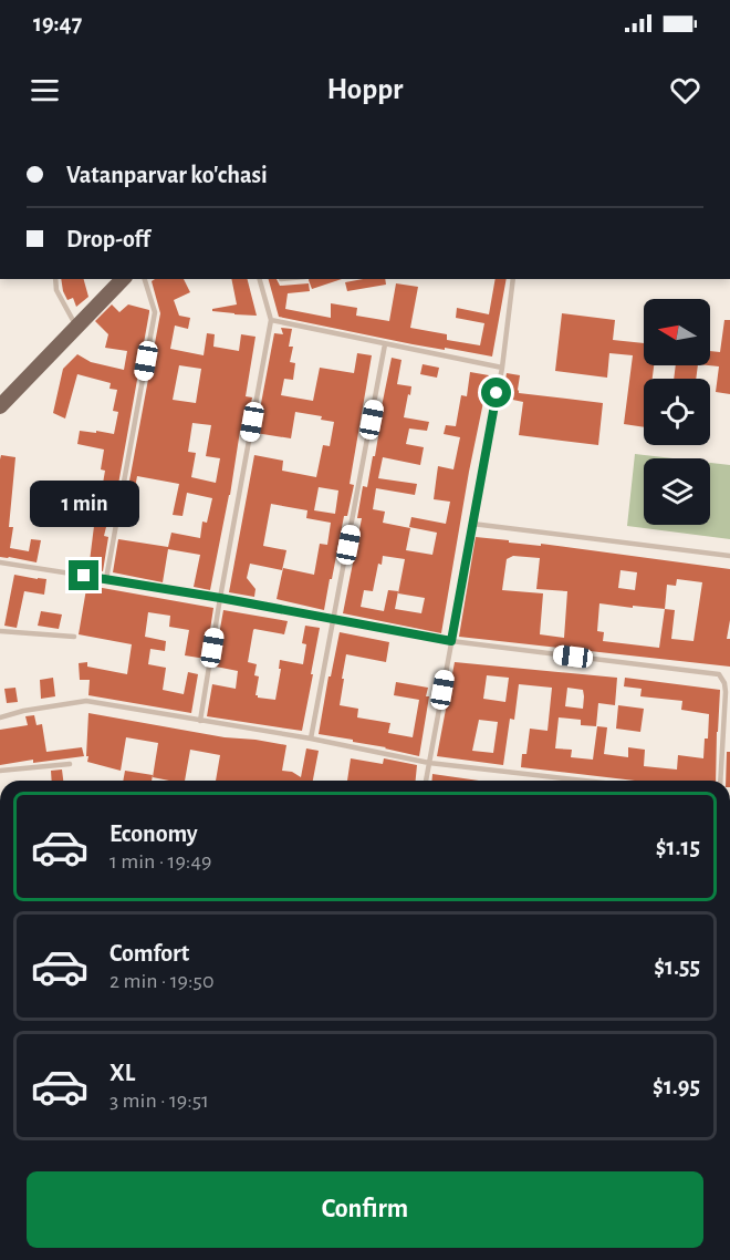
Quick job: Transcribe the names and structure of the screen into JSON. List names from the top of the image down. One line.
{"north":"left","page":{"status":"19:47","header":"Hoppr","banner":["Vatanparvar ko'chasi","Drop-off"],"bubble":"1 min","list":[{"name":"Economy","note":"1 min · 19:49","value":"$1.15"},{"name":"Comfort","note":"2 min · 19:50","value":"$1.55"},{"name":"XL","note":"3 min · 19:51","value":"$1.95"}],"buttons":"Confirm"}}
